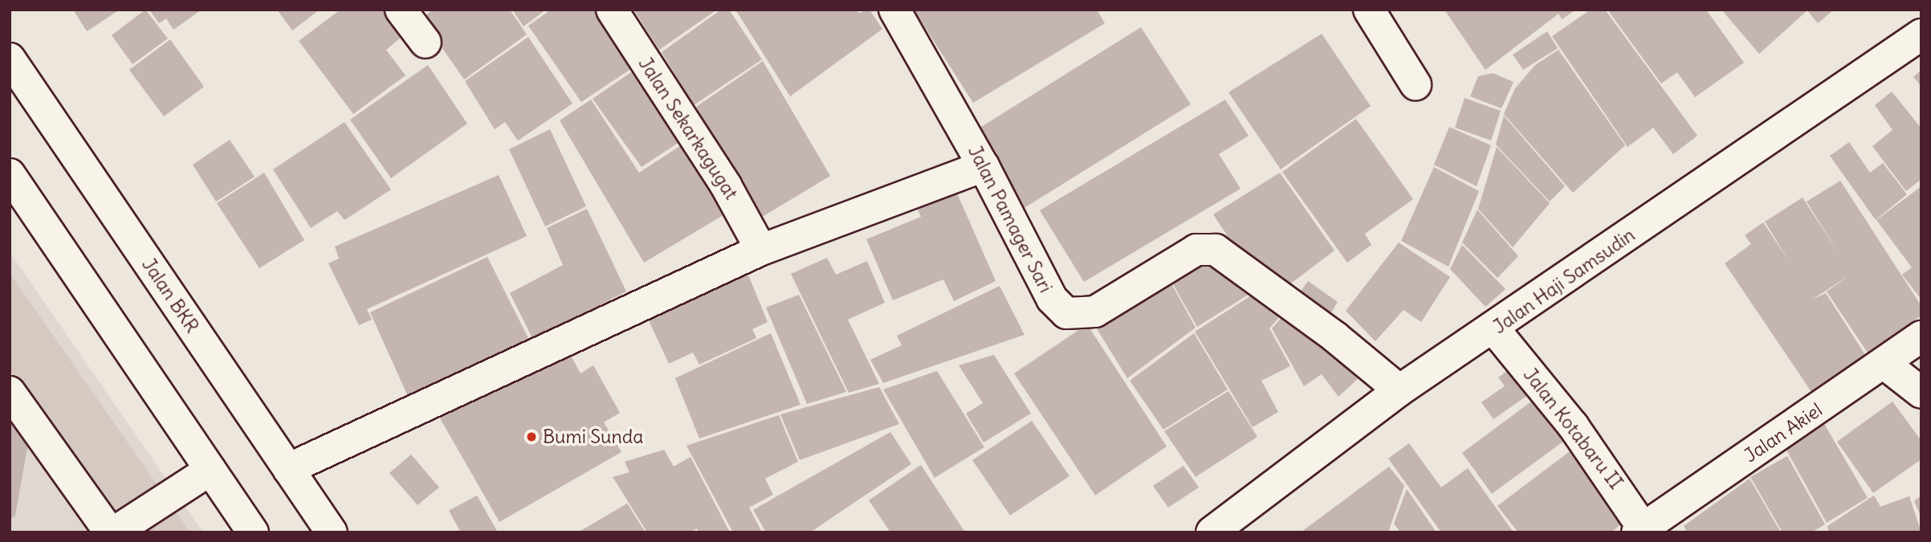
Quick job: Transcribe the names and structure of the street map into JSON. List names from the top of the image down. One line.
{"streets":{"street":["Jalan Sekarkagugat","Jalan Pamager Sari","Jalan Haji Samsudin","Jalan BKR","Jalan Kotabaru II","Jalan Akiel"]},"crossings":[["Jalan Pamager Sari","Jalan Haji Samsudin"],["Jalan Haji Samsudin","Jalan Kotabaru II"],["Jalan Kotabaru II","Jalan Akiel"]],"places":["Bumi Sunda"]}
